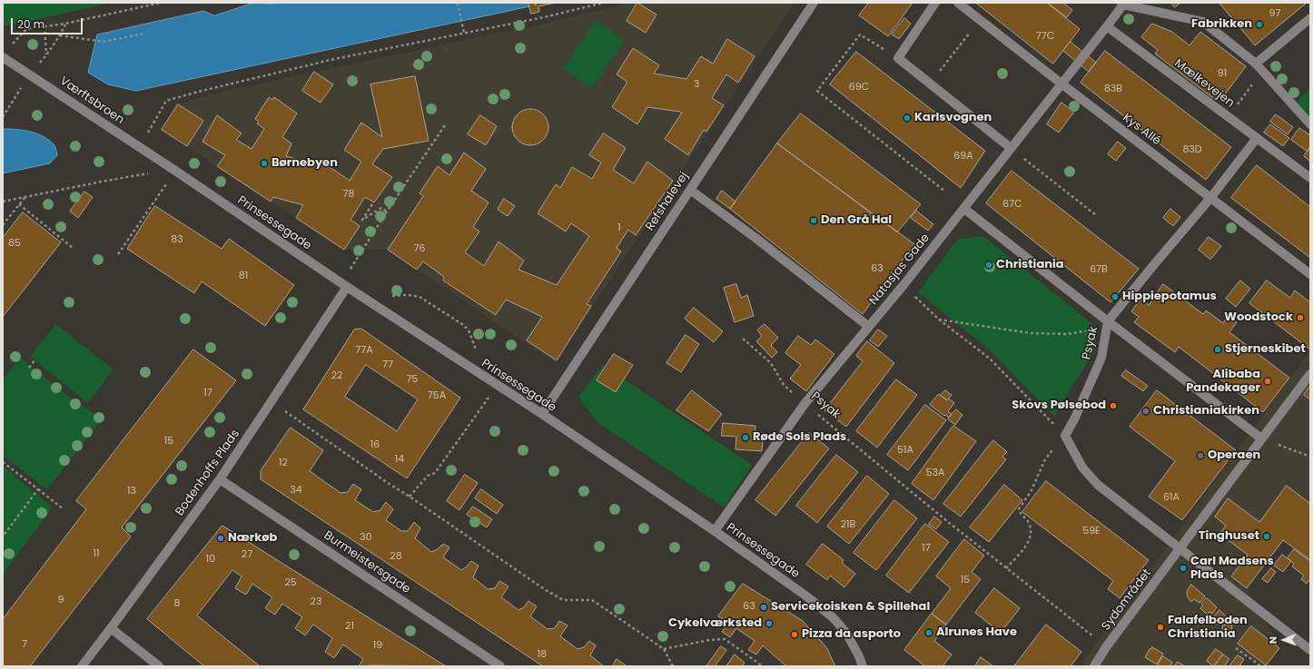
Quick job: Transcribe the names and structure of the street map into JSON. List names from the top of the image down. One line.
{"streets":{"street":["Mælkevejen","Værftsbroen","Kys Allé","Refshalevej","Prinsessegade","Natasjas Gade","Psyak","Bodenhoffs Plads","Burmeistersgade","Sydområdet"]},"crossings":[["Mælkevejen","Natasjas Gade"],["Mælkevejen","Psyak"],["Værftsbroen","Prinsessegade"],["Kys Allé","Natasjas Gade"],["Kys Allé","Psyak"],["Refshalevej","Prinsessegade"],["Prinsessegade","Natasjas Gade"],["Prinsessegade","Bodenhoffs Plads"],["Natasjas Gade","Psyak"],["Psyak","Sydområdet"],["Bodenhoffs Plads","Burmeistersgade"]],"places":["Fabrikken","Karlsvognen","Børnebyen","Den Grå Hal","Christiania","Hippiepotamus","Woodstock","Stjerneskibet","Alibaba Pandekager","Skovs Pølsebod","Christianiakirken","Røde Sols Plads","Operaen","Tinghuset","Nærkøb","Carl Madsens Plads","Servicekoisken & Spillehal","Cykelværksted","Falafelboden Christiania","Alrunes Have","Pizza da asporto"],"house_numbers":["97","77C","91","3","69C","83B","83D","69A","78","67C","1","83","85","76","63","67B","81","77A","77","22","75","17","75A","15","16","51A","14","12","53A","34","13","61A","21B","59E","30","17","11","27","28","10","15","25","9","23","8","63","21","7","19","18"],"scale_bar":"20 m","north":"left"}
